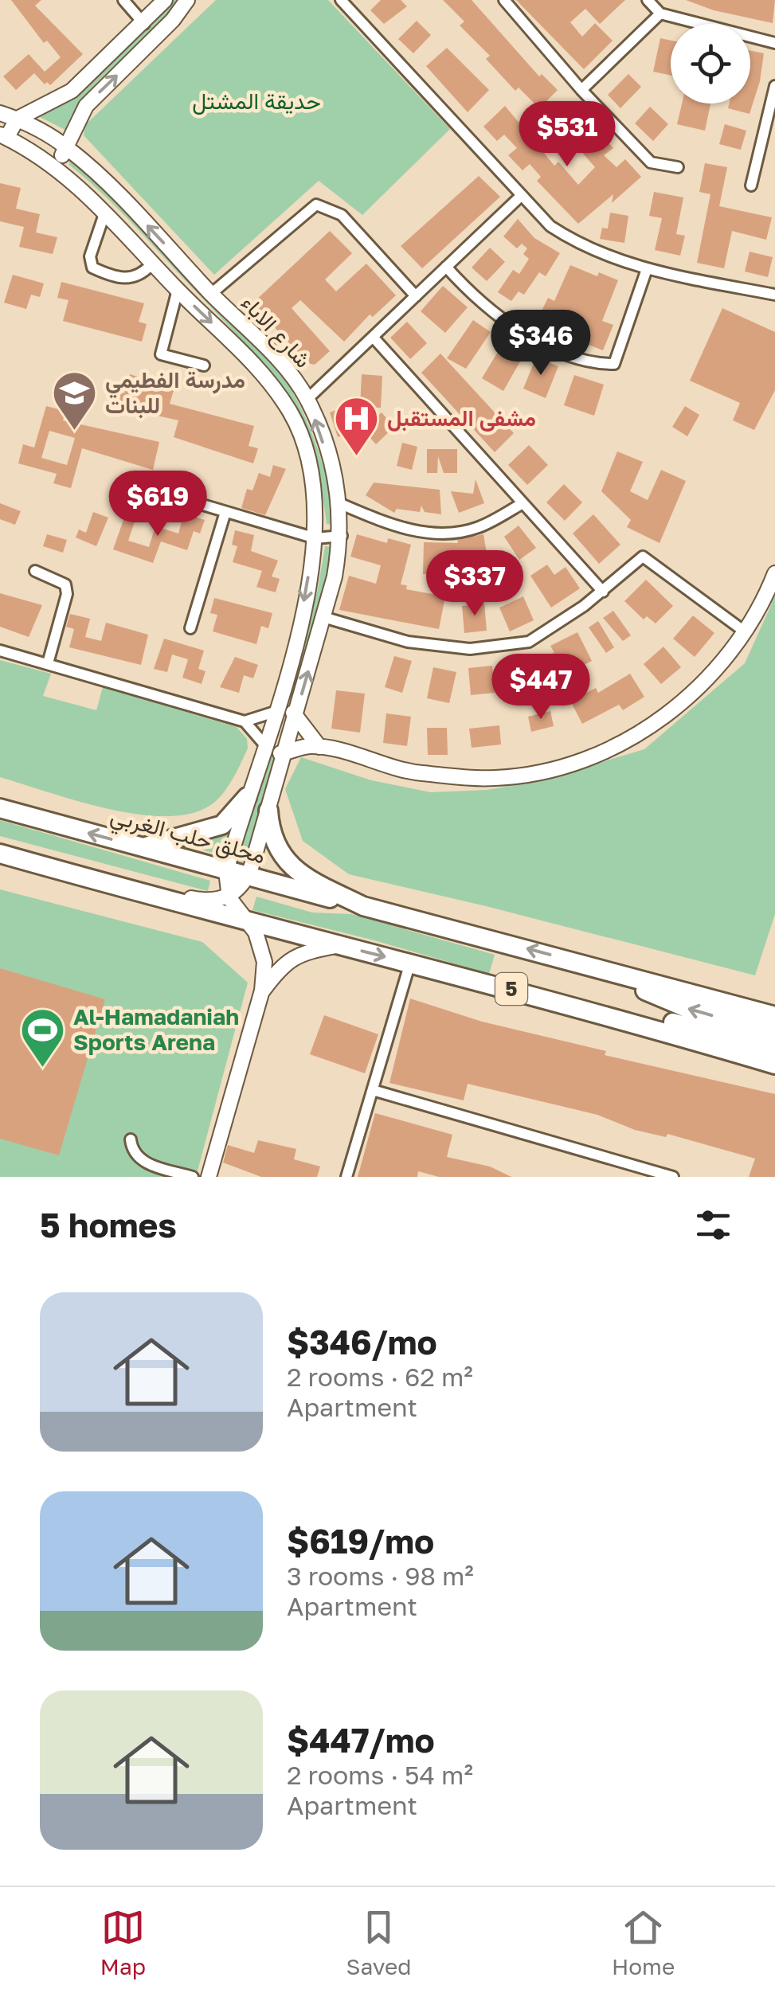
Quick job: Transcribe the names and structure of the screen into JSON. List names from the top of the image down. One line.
{"streets":{"highway":["محلق حلب الغربي","5"],"main road":["شارع الاباء"]},"crossings":[["شارع الاباء","محلق حلب الغربي"],["محلق حلب الغربي","5"]],"parks":["حديقة المشتل"],"places":{"school or university":["مدرسة الفطيمي للبنات"],"hospital":["مشفى المستقبل"],"sports":["Al-Hamadaniah Sports Arena"]},"page":{"price":["$531","$346","$619","$337","$447"],"heading":"5 homes","list":[{"name":"$346/mo","note":"2 rooms · 62 m² · Apartment"},{"name":"$619/mo","note":"3 rooms · 98 m² · Apartment"},{"name":"$447/mo","note":"2 rooms · 54 m² · Apartment"}],"tabs":["Map","Saved","Home"]}}
